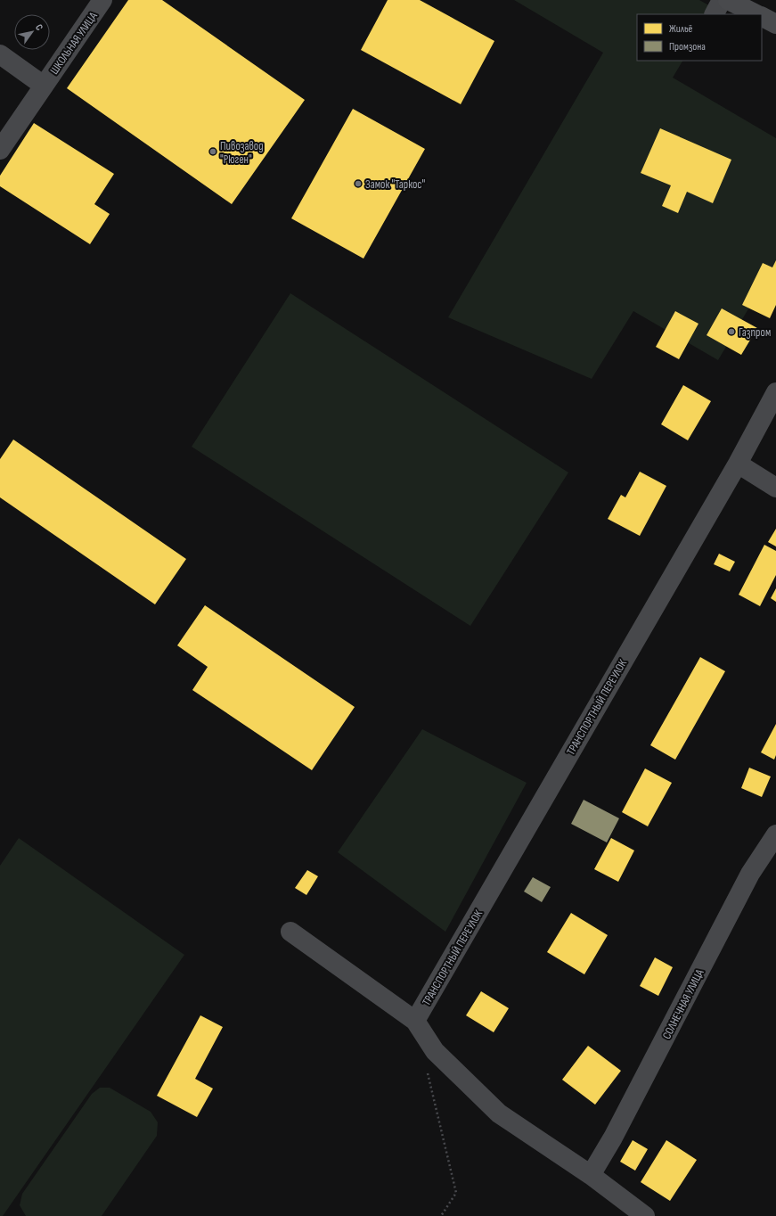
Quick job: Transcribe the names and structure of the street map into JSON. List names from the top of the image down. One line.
{"streets":{"street":["ШКОЛЬНАЯ УЛИЦА","ТРАНСПОРТНЫЙ ПЕРЕУЛОК","СОЛНЕЧНАЯ УЛИЦА"]},"places":["Пивозавод \"Рюген\"","Замок \"Таркос\"","Газпром"],"legend":["Жильё","Промзона"],"north":"top right"}
